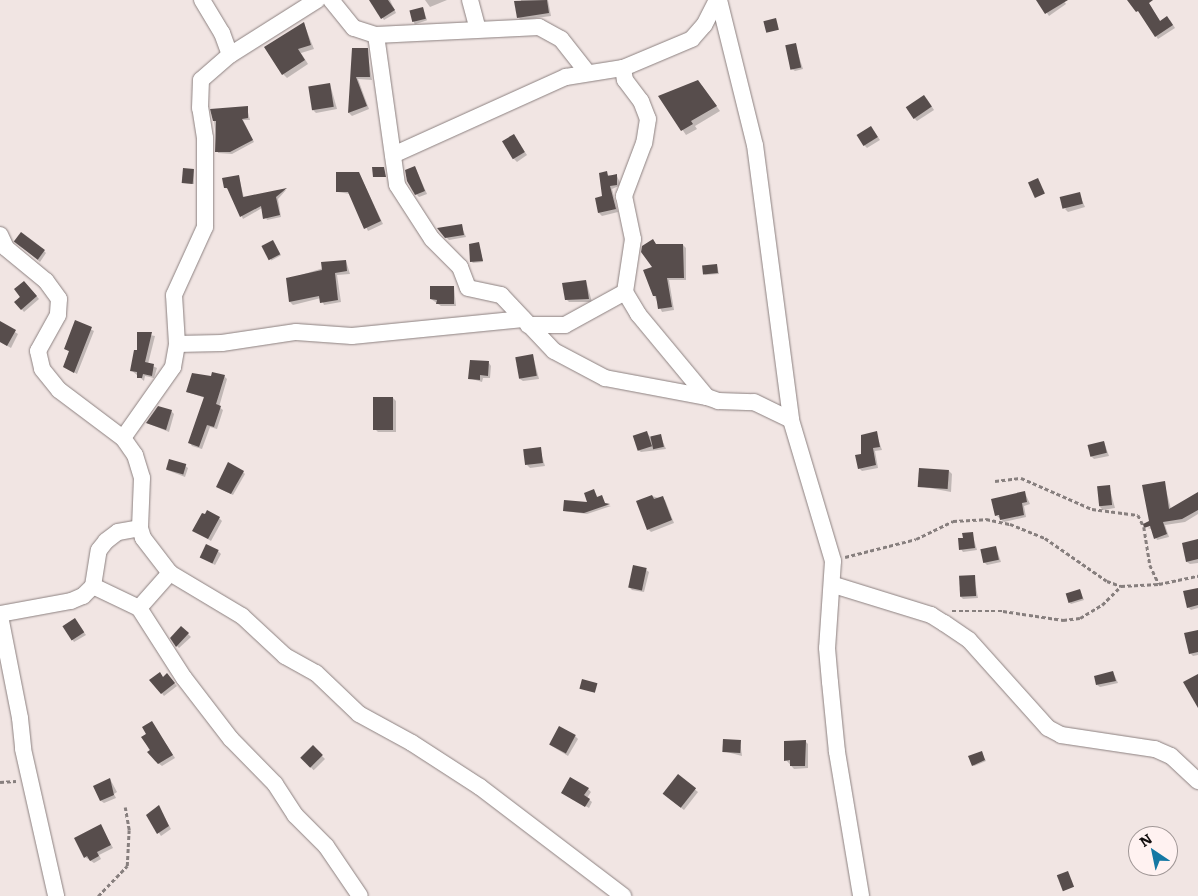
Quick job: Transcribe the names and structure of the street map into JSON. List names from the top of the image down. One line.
{"north":"top left"}
